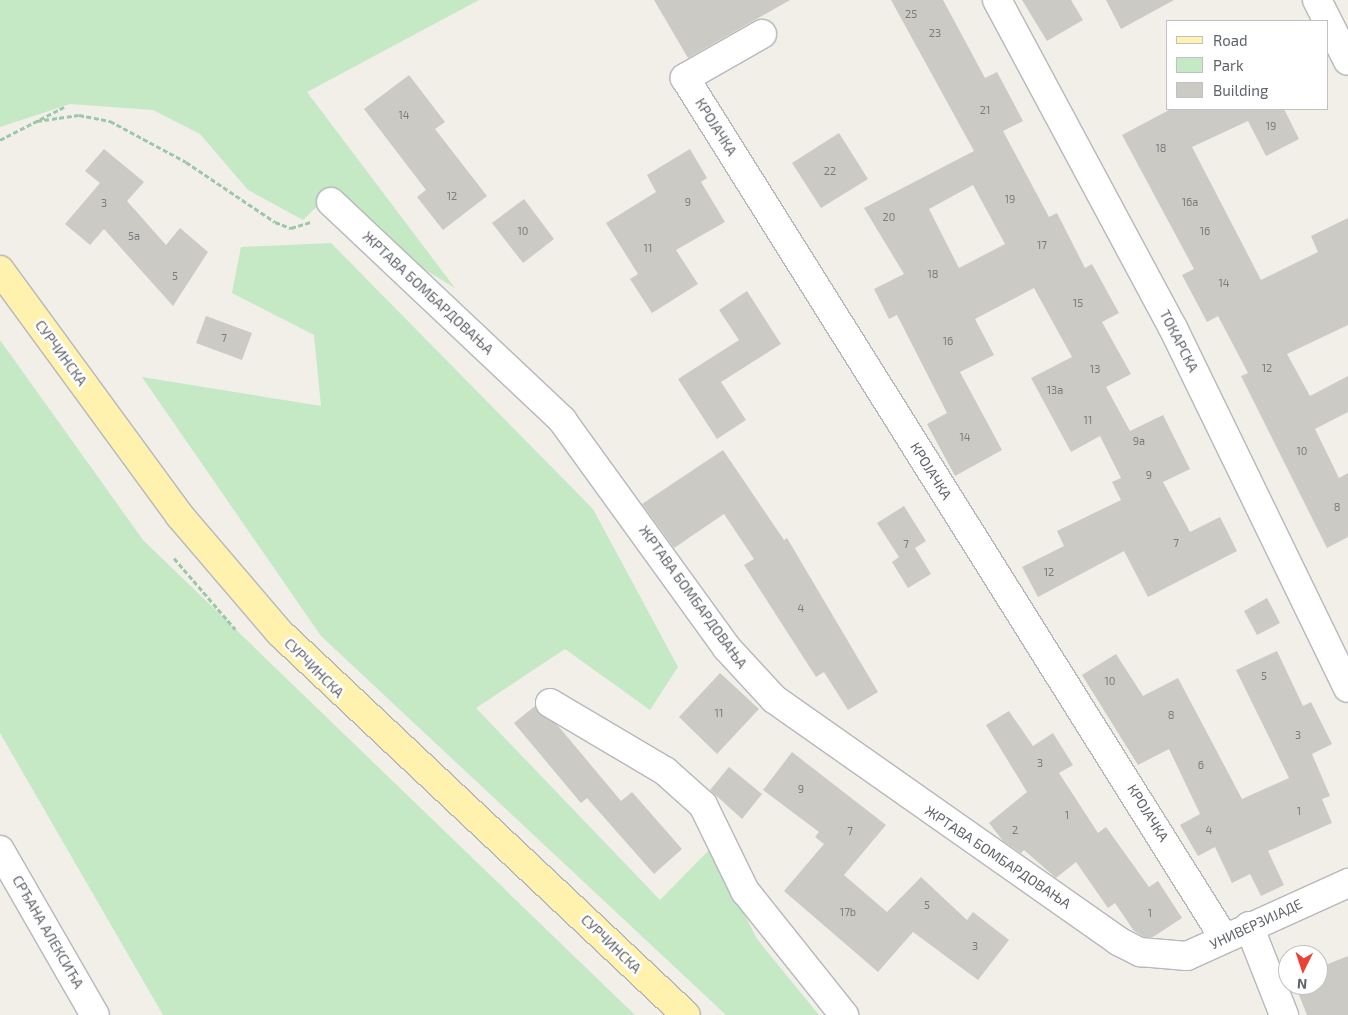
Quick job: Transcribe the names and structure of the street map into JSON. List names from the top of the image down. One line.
{"streets":{"main road":["СУРЧИНСКА"],"street":["КРОЈАЧКА","ЖРТАВА БОМБАРДОВАЊА","ТОКАРСКА","УНИВЕРЗИЈАДЕ","СРЂАНА АЛЕКСИЋА"]},"crossings":[["КРОЈАЧКА","УНИВЕРЗИЈАДЕ"],["ЖРТАВА БОМБАРДОВАЊА","УНИВЕРЗИЈАДЕ"]],"house_numbers":["25","23","21","14","19","18","22","12","19","9","16a","3","20","10","16","5a","17","11","18","5","14","15","7","16","12","13","13a","11","14","9a","10","9","8","7","7","12","4","5","10","11","8","3","3","6","9","1","1","2","4","7","5","17b","1","3"],"legend":["Road","Park","Building"],"north":"bottom"}
